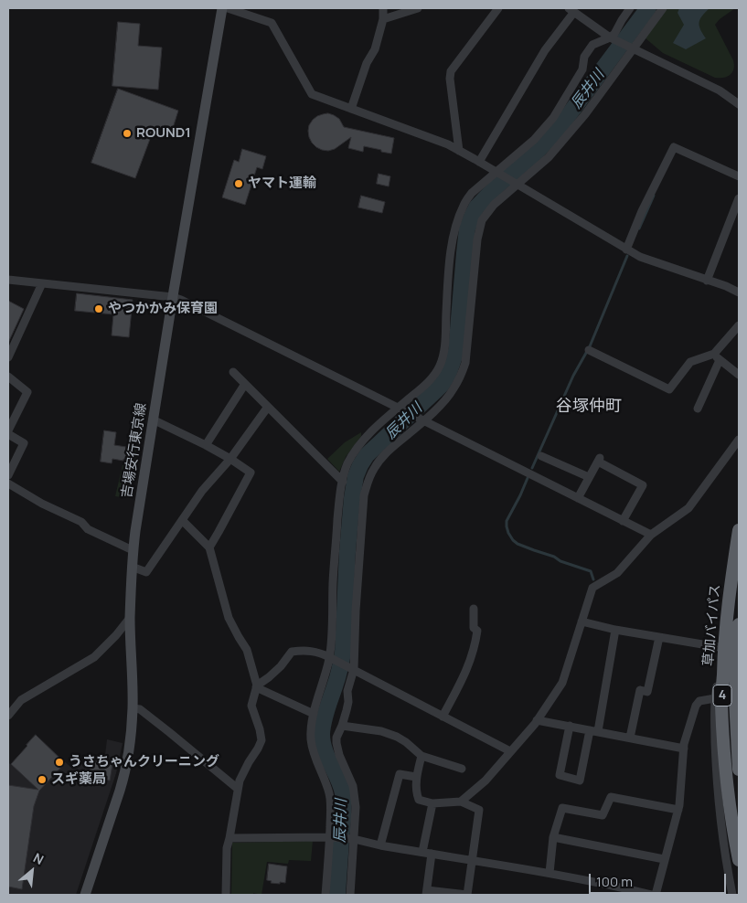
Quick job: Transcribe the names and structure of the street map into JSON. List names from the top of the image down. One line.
{"streets":{"highway":["草加バイパス","4"],"main road":["吉場安行東京線"]},"districts":["谷塚仲町"],"water":["辰井川"],"places":["ROUND1","ヤマト運輸","やつかかみ保育園","うさちゃんクリーニング","スギ薬局"],"scale_bar":"100 m","north":"top right"}
